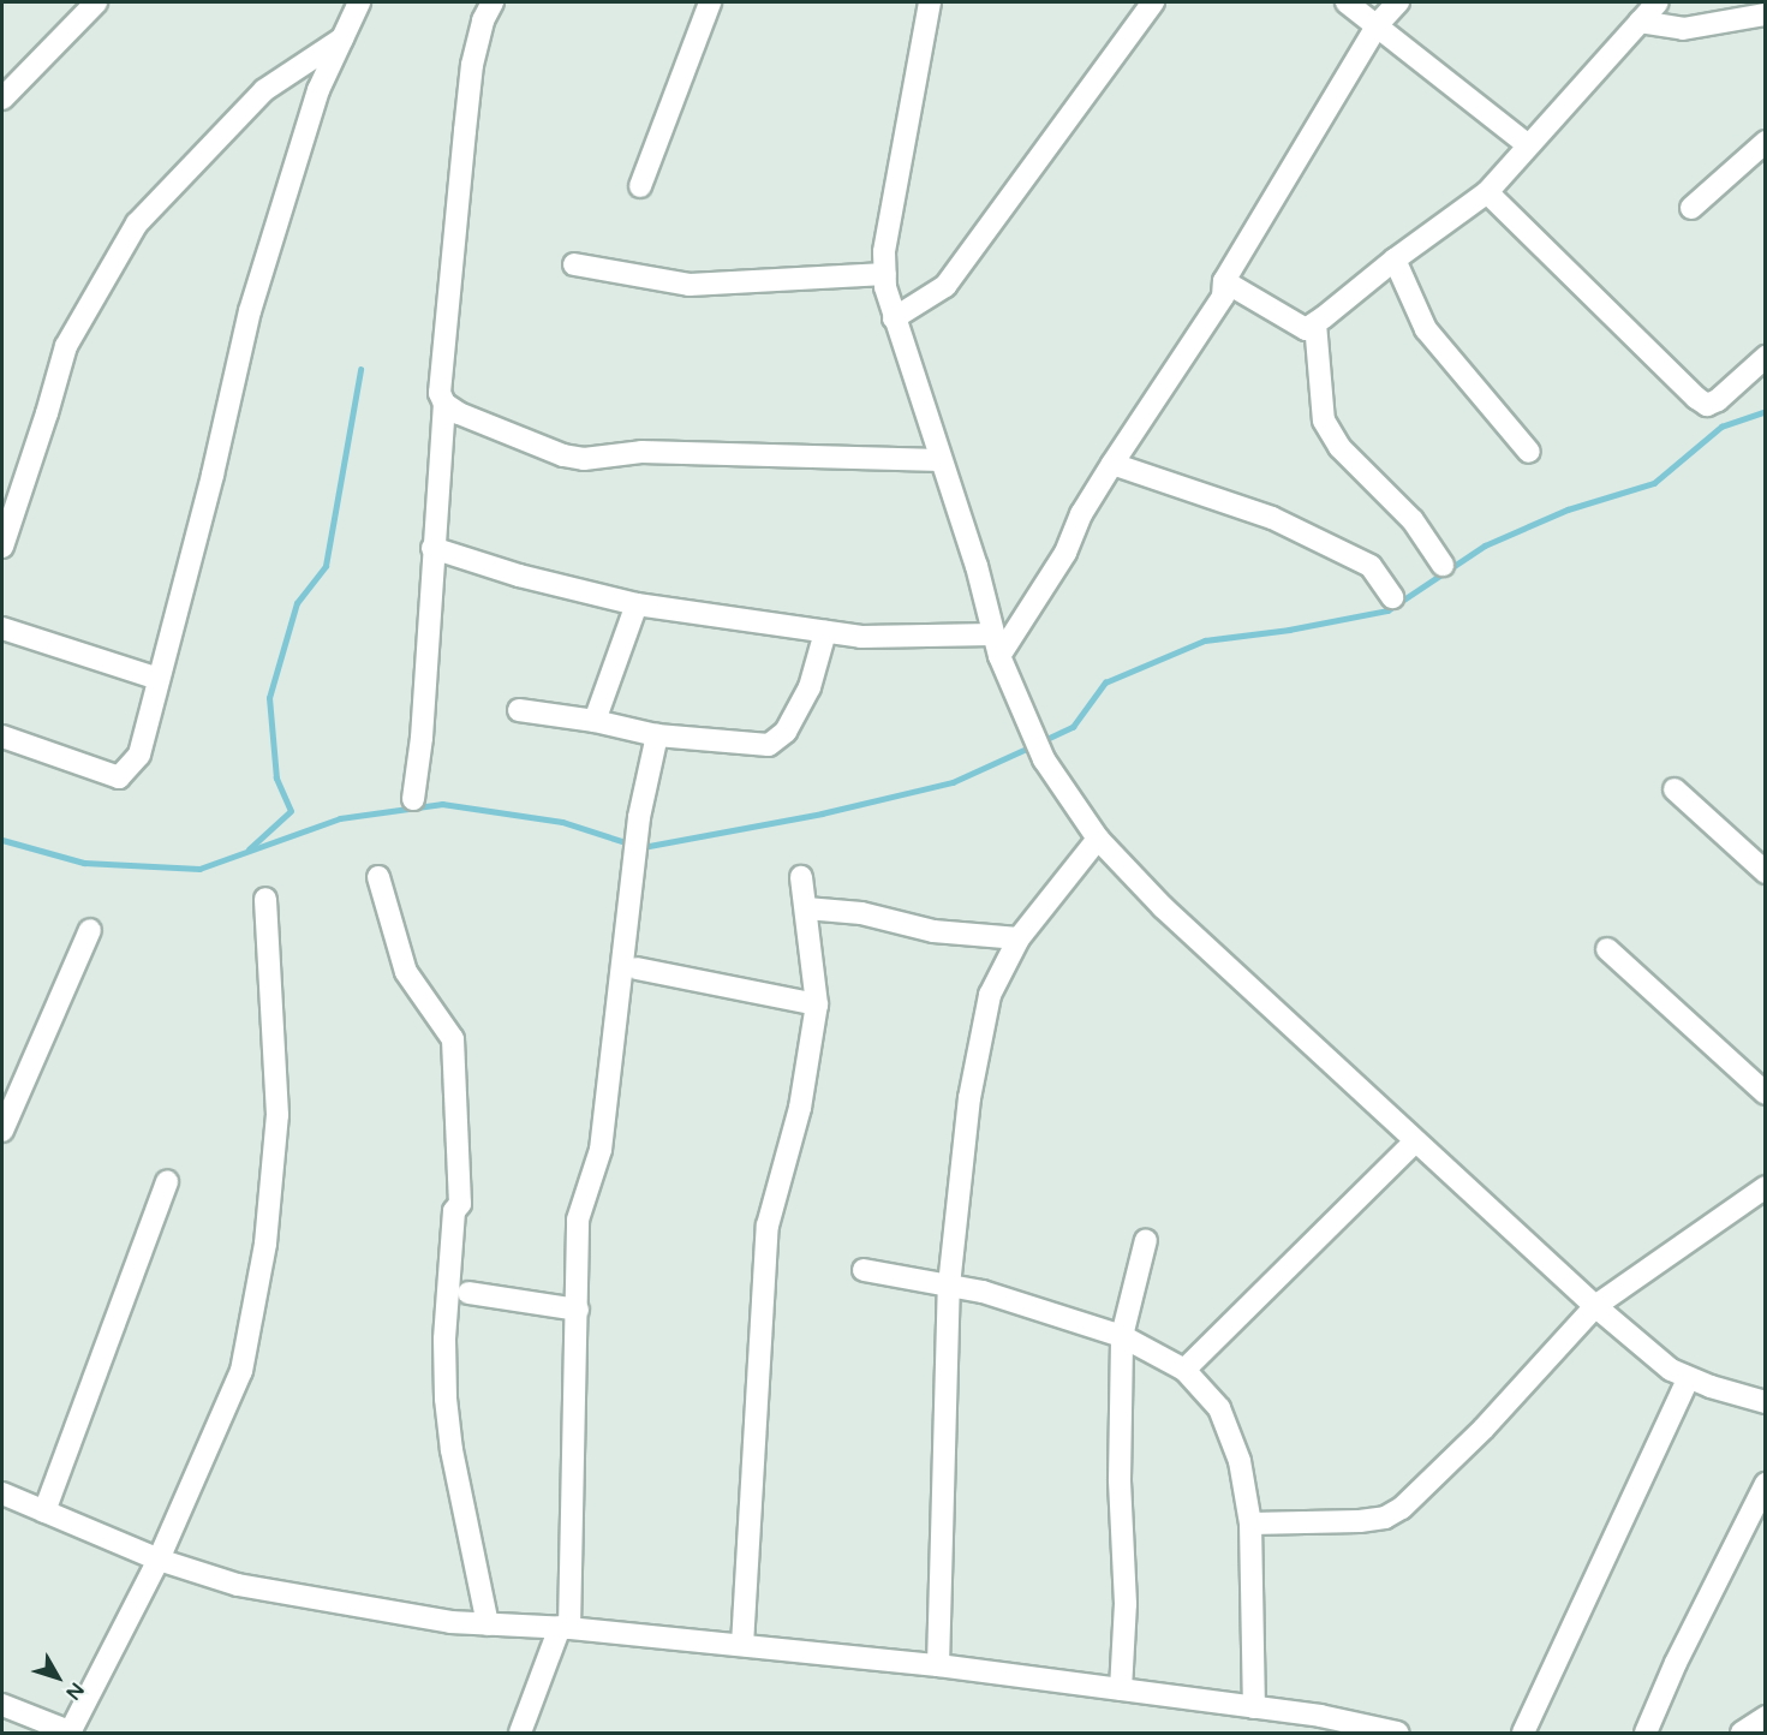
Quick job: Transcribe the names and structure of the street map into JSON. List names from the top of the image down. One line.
{"north":"bottom right"}
